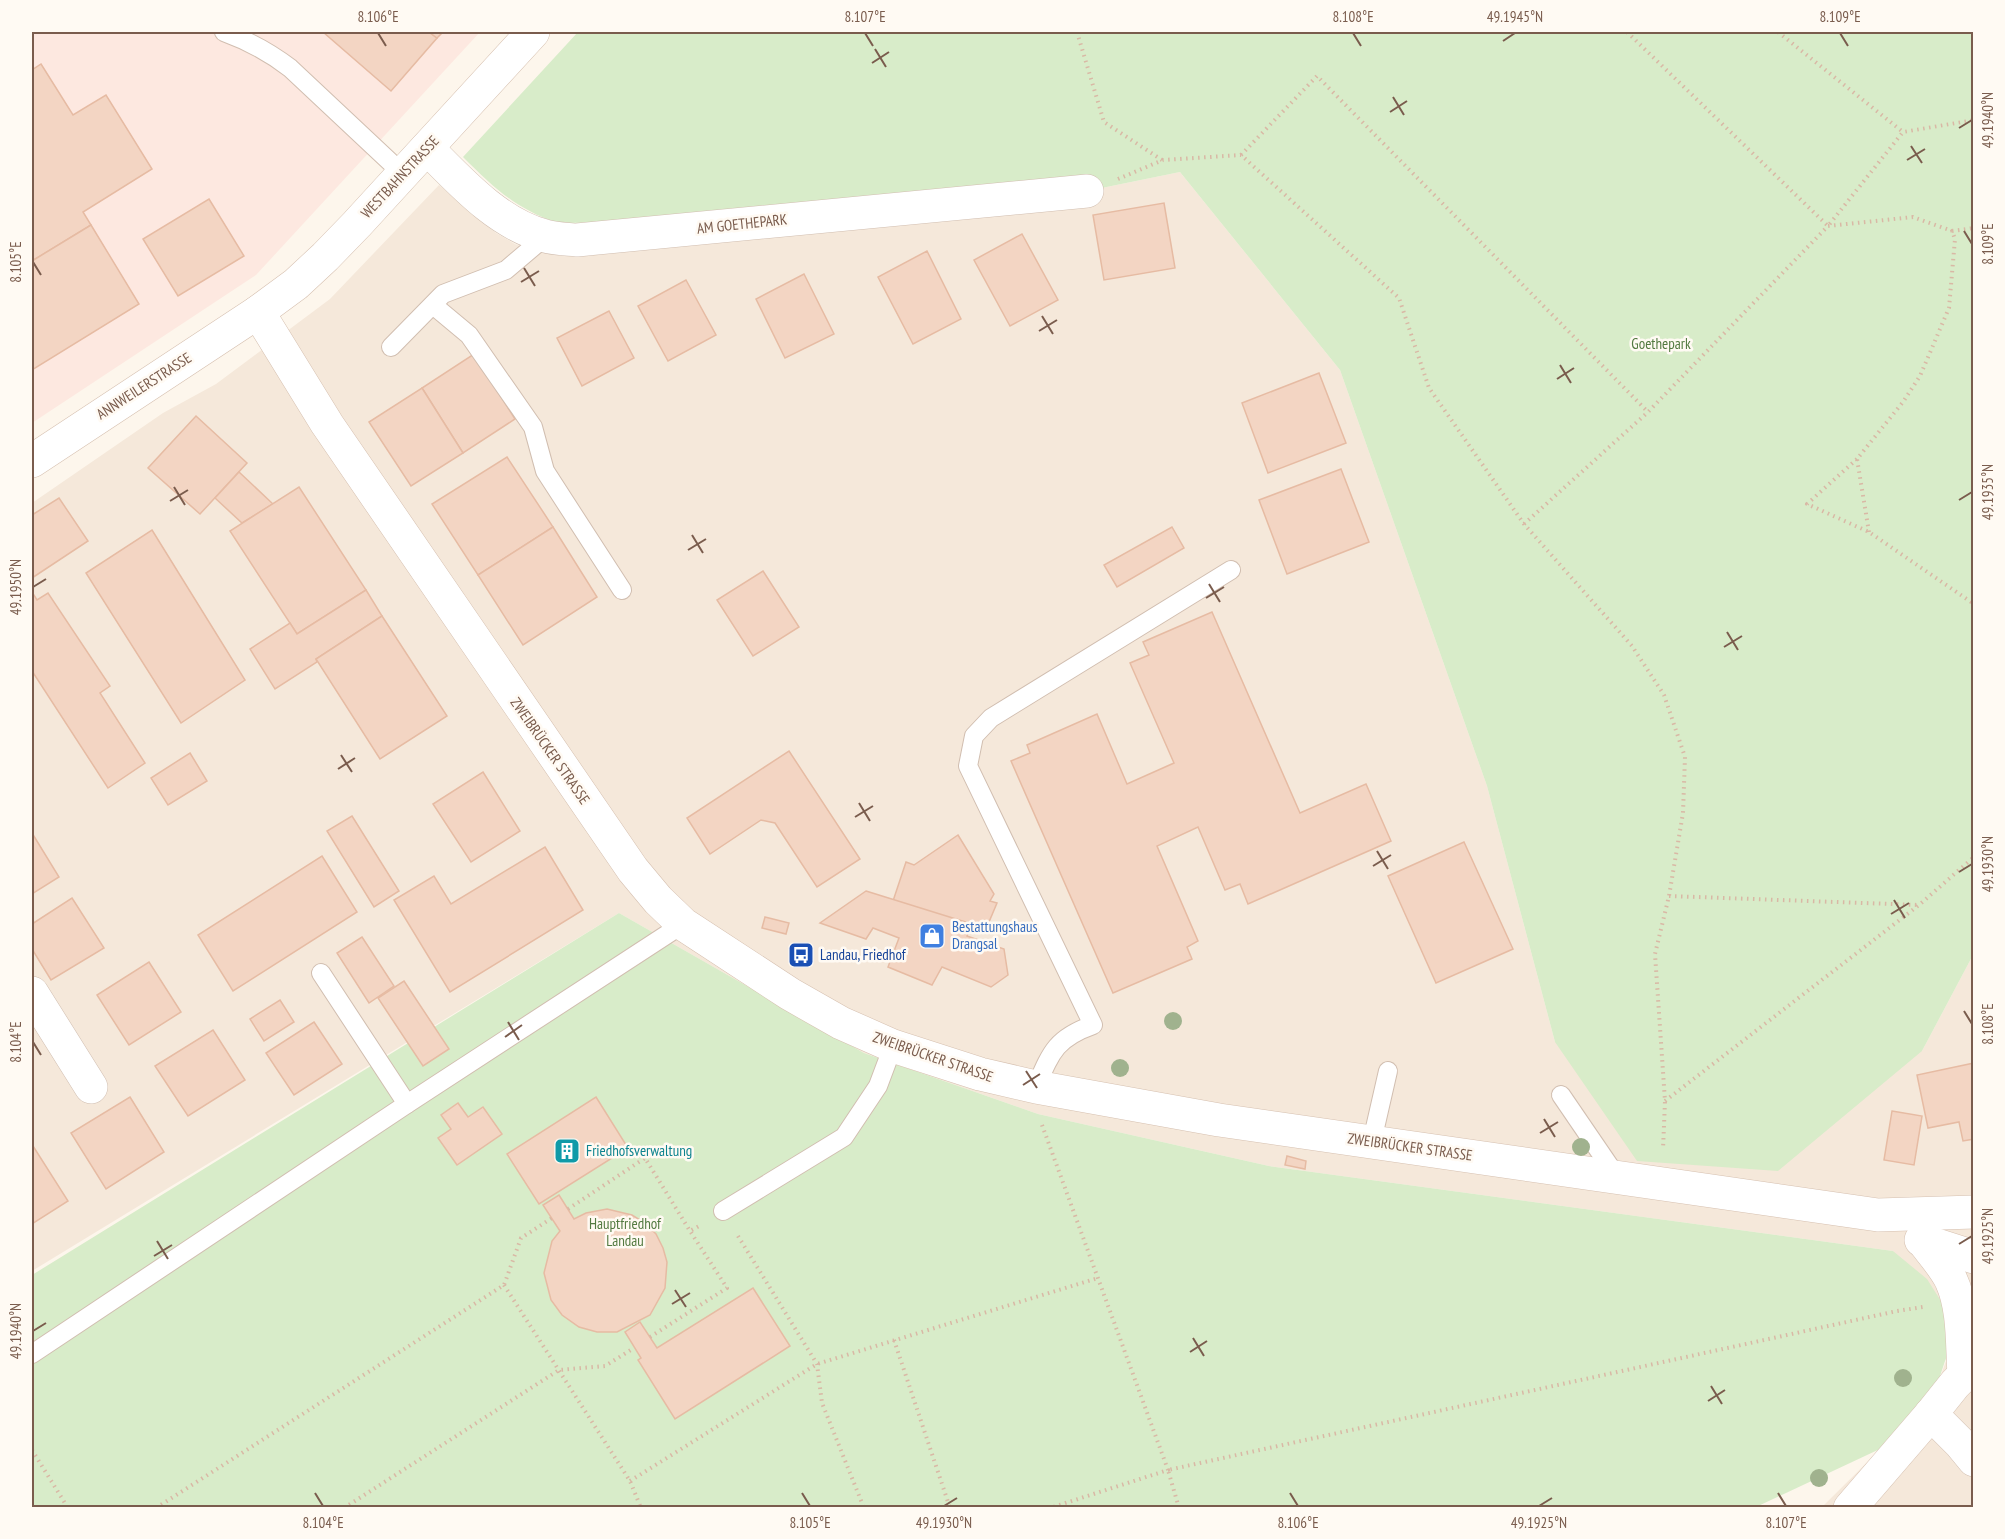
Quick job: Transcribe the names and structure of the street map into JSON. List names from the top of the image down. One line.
{"streets":{"street":["WESTBAHNSTRASSE","AM GOETHEPARK","ANNWEILERSTRASSE","ZWEIBRÜCKER STRASSE"]},"crossings":[["WESTBAHNSTRASSE","AM GOETHEPARK"],["WESTBAHNSTRASSE","ANNWEILERSTRASSE"],["WESTBAHNSTRASSE","ZWEIBRÜCKER STRASSE"],["ANNWEILERSTRASSE","ZWEIBRÜCKER STRASSE"]],"parks":["Goethepark","Hauptfriedhof Landau"],"places":{"shop":["Bestattungshaus Drangsal"],"bus stop":["Landau, Friedhof"],"building":["Friedhofsverwaltung"]},"coordinates":["8.106°E","8.107°E","8.108°E","49.1945°N","8.109°E","49.1940°N","8.105°E","49.1935°N","49.1950°N","49.1930°N","8.104°E","49.1925°N"]}
